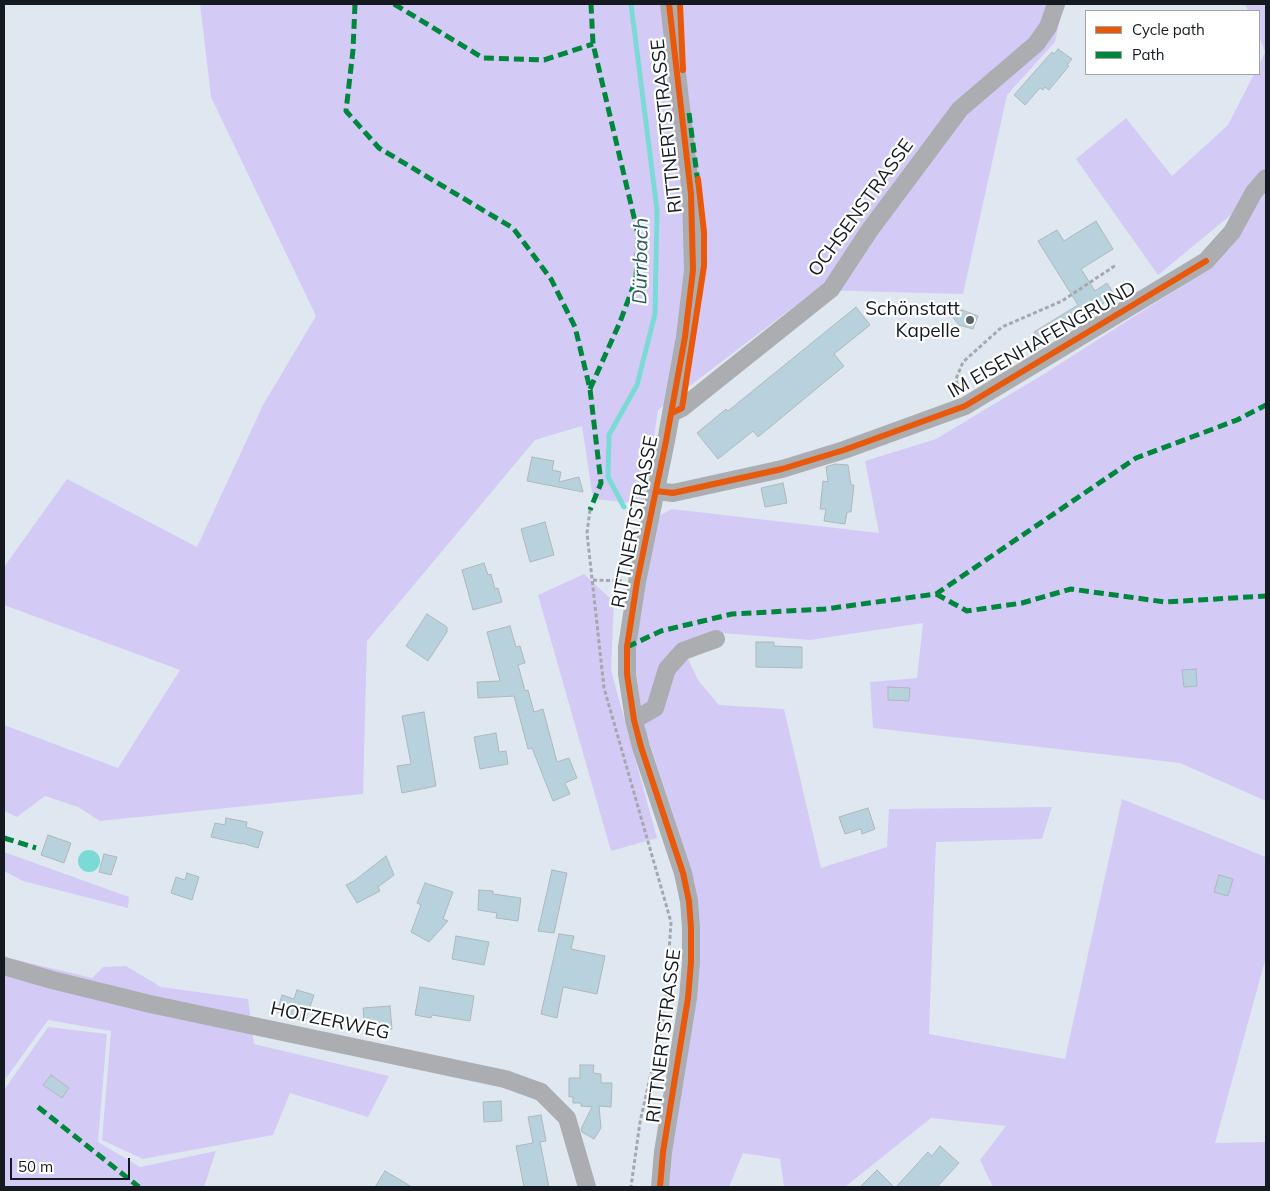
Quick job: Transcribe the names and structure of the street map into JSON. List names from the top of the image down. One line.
{"streets":{"street":["RITTNERTSTRASSE","OCHSENSTRASSE","IM EISENHAFENGRUND","HOTZERWEG"]},"crossings":[["RITTNERTSTRASSE","OCHSENSTRASSE"],["RITTNERTSTRASSE","IM EISENHAFENGRUND"]],"water":["Dürrbach"],"places":["Schönstatt Kapelle"],"legend":["Cycle path","Path"],"scale_bar":"50 m"}
